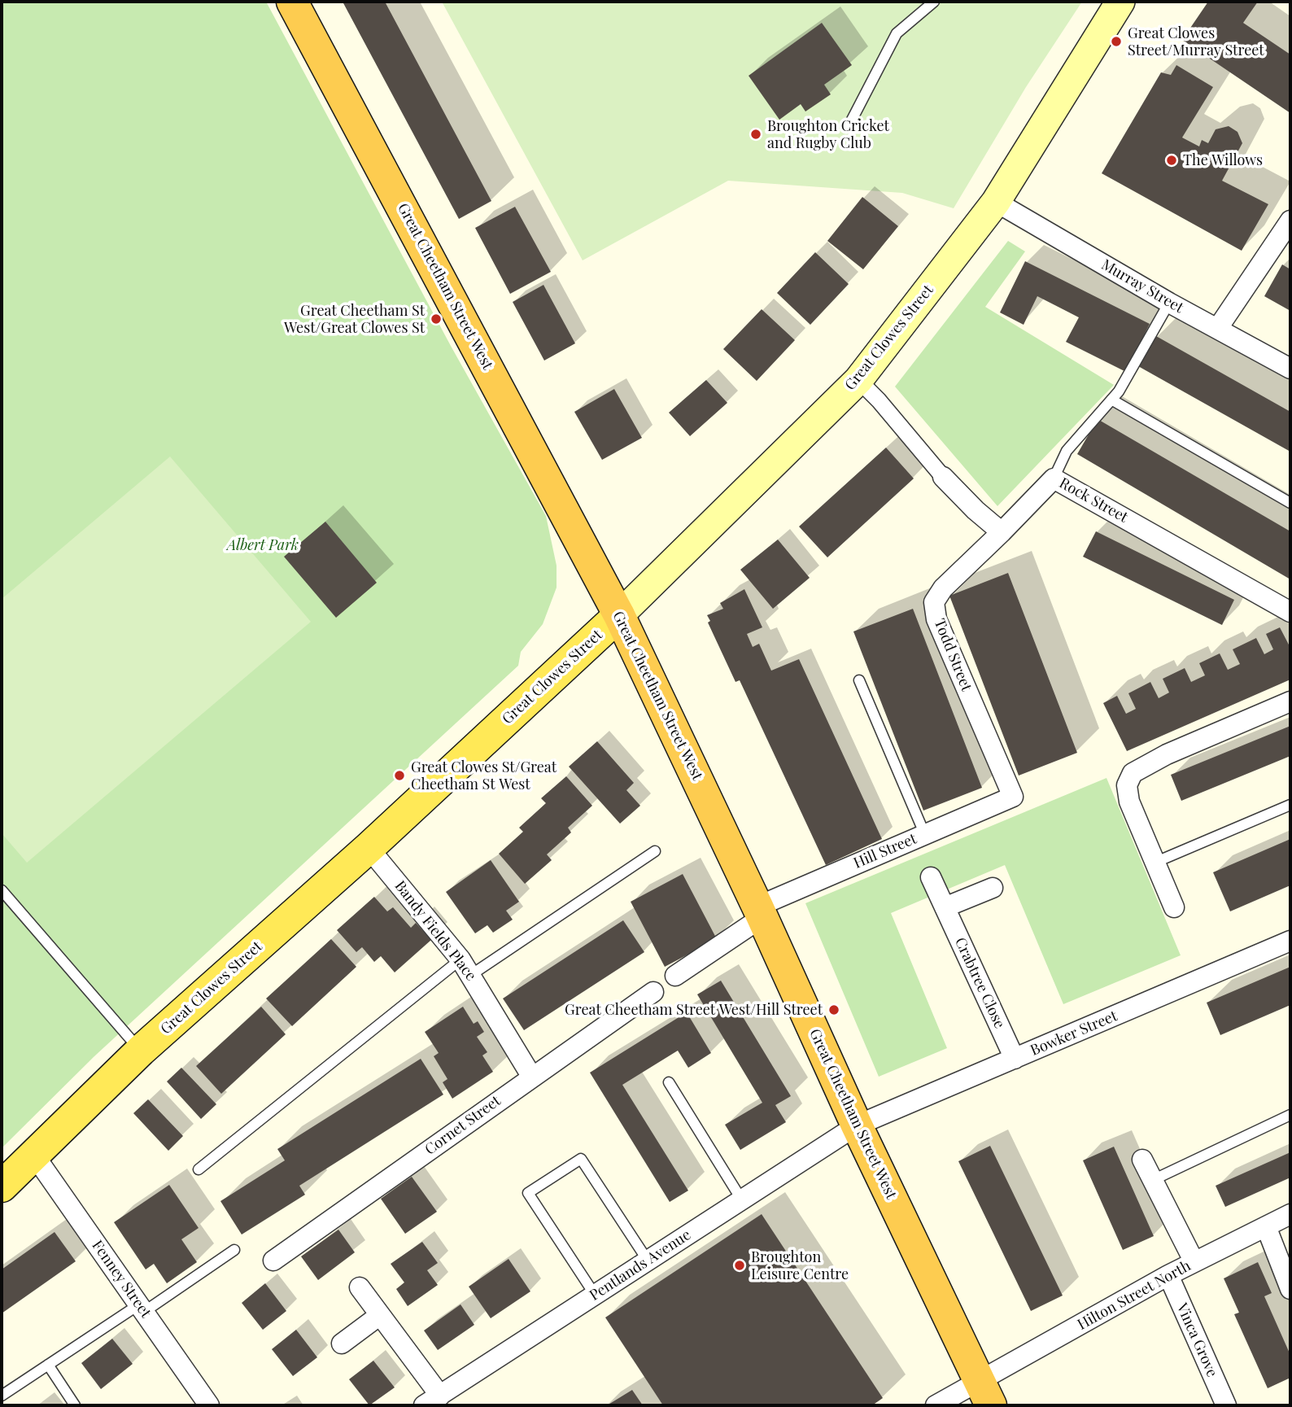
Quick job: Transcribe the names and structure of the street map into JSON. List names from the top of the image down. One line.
{"streets":{"highway":["Great Cheetham Street West"],"main road":["Great Clowes Street"],"street":["Murray Street","Rock Street","Todd Street","Hill Street","Bandy Fields Place","Crabtree Close","Bowker Street","Cornet Street","Pentlands Avenue","Fenney Street","Hilton Street North","Vinca Grove"]},"crossings":[["Great Cheetham Street West","Great Clowes Street"],["Great Cheetham Street West","Hill Street"],["Great Cheetham Street West","Bowker Street"],["Great Cheetham Street West","Pentlands Avenue"],["Great Cheetham Street West","Hilton Street North"],["Murray Street","Great Clowes Street"],["Great Clowes Street","Bandy Fields Place"],["Great Clowes Street","Fenney Street"],["Rock Street","Todd Street"],["Todd Street","Hill Street"],["Bandy Fields Place","Cornet Street"],["Crabtree Close","Bowker Street"],["Bowker Street","Pentlands Avenue"],["Hilton Street North","Vinca Grove"]],"parks":["Albert Park"],"places":["Great Clowes Street/Murray Street","Broughton Cricket and Rugby Club","The Willows","Great Cheetham St West/Great Clowes St","Great Clowes St/Great Cheetham St West","Great Cheetham Street West/Hill Street","Broughton Leisure Centre"]}
